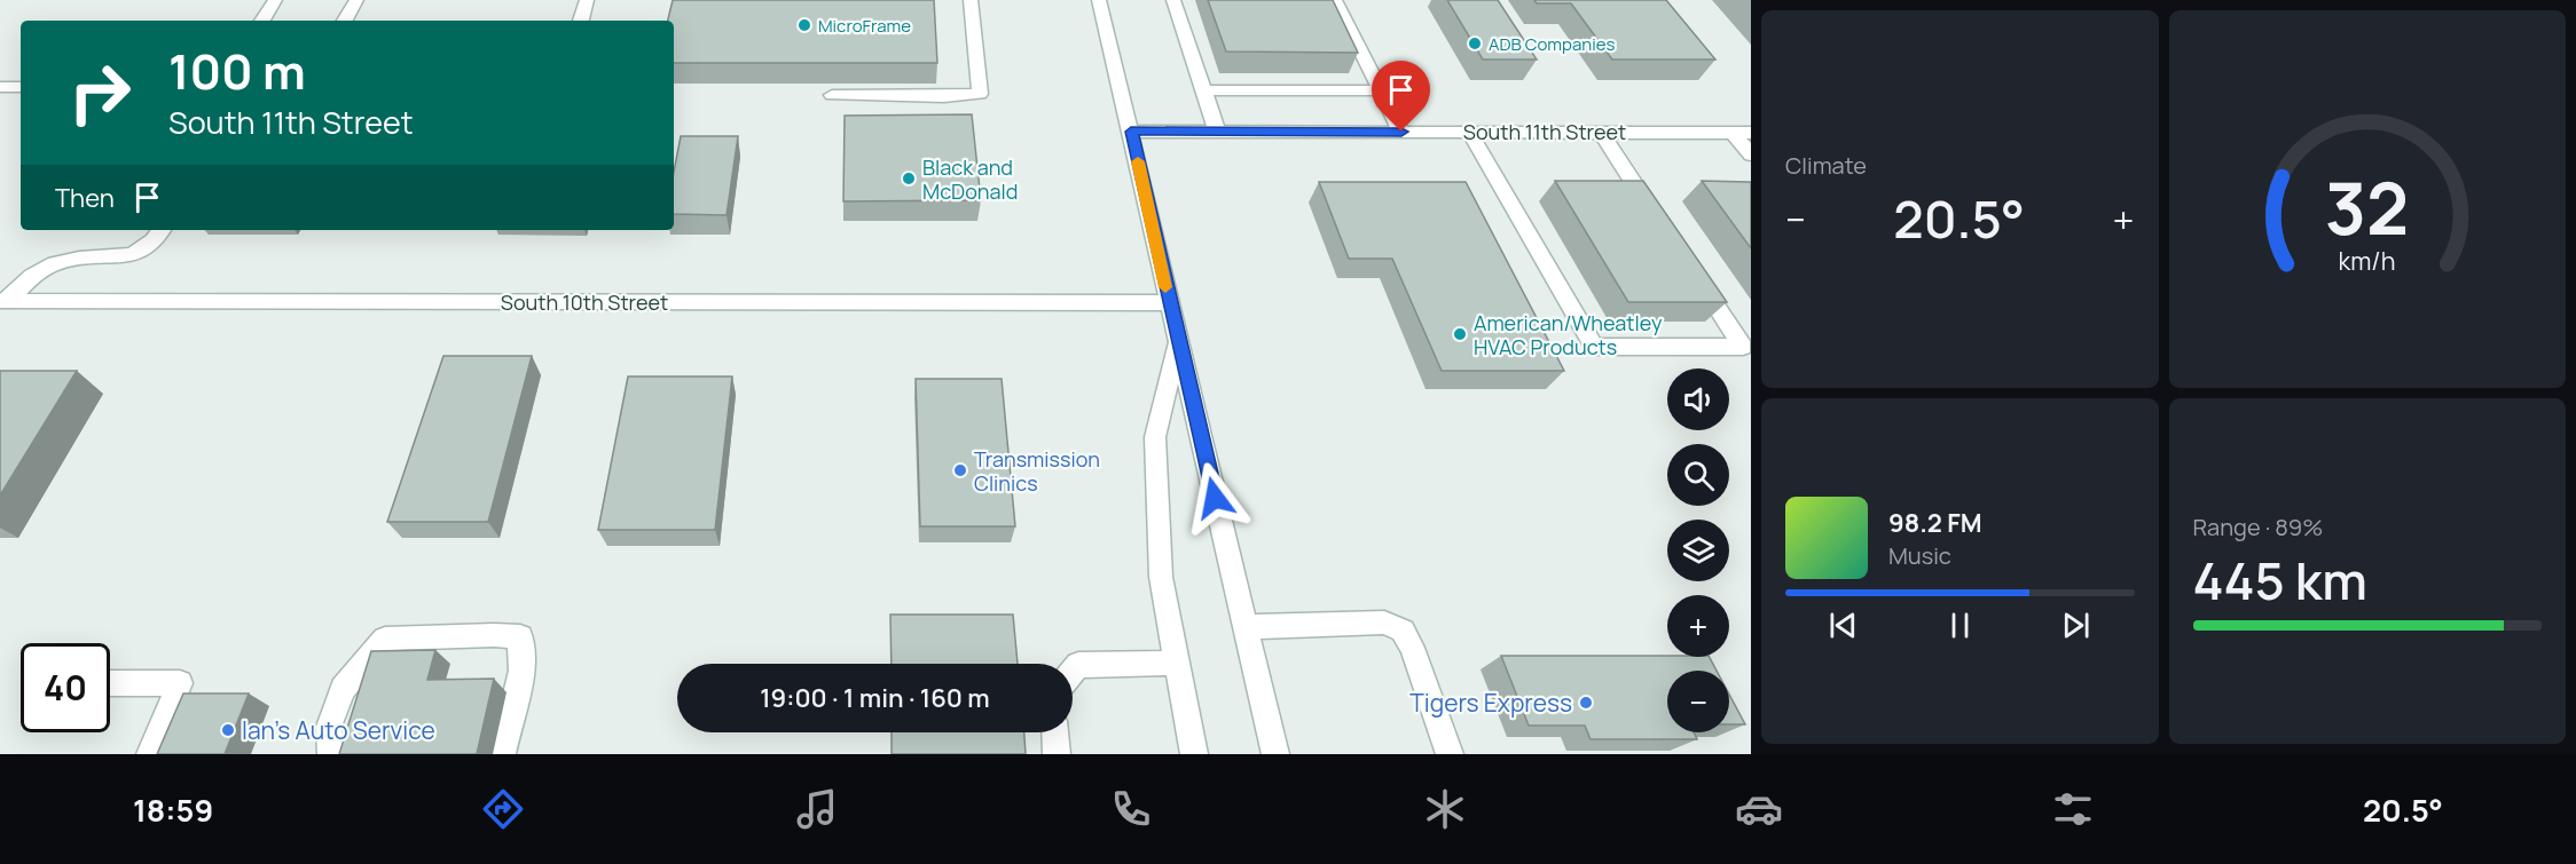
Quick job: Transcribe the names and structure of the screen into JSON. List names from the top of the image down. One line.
{"streets":{"street":["South 11th Street","South 10th Street"]},"places":["MicroFrame","ADB Companies","Black and McDonald","American/Wheatley HVAC Products","Transmission Clinics","Tigers Express","Ian's Auto Service"],"page":{"tile":["Climate",["Range · 89%","445 km"]],"turn":["100 m","South 11th Street"],"then":"Then","heat":["−","20.5°","+"],"map_buttons":["+","−"],"song":["98.2 FM","Music"],"limit":"40","trip":"19:00 · 1 min · 160 m","tabs":["18:59","20.5°"],"gauge":["32","km/h"]}}
